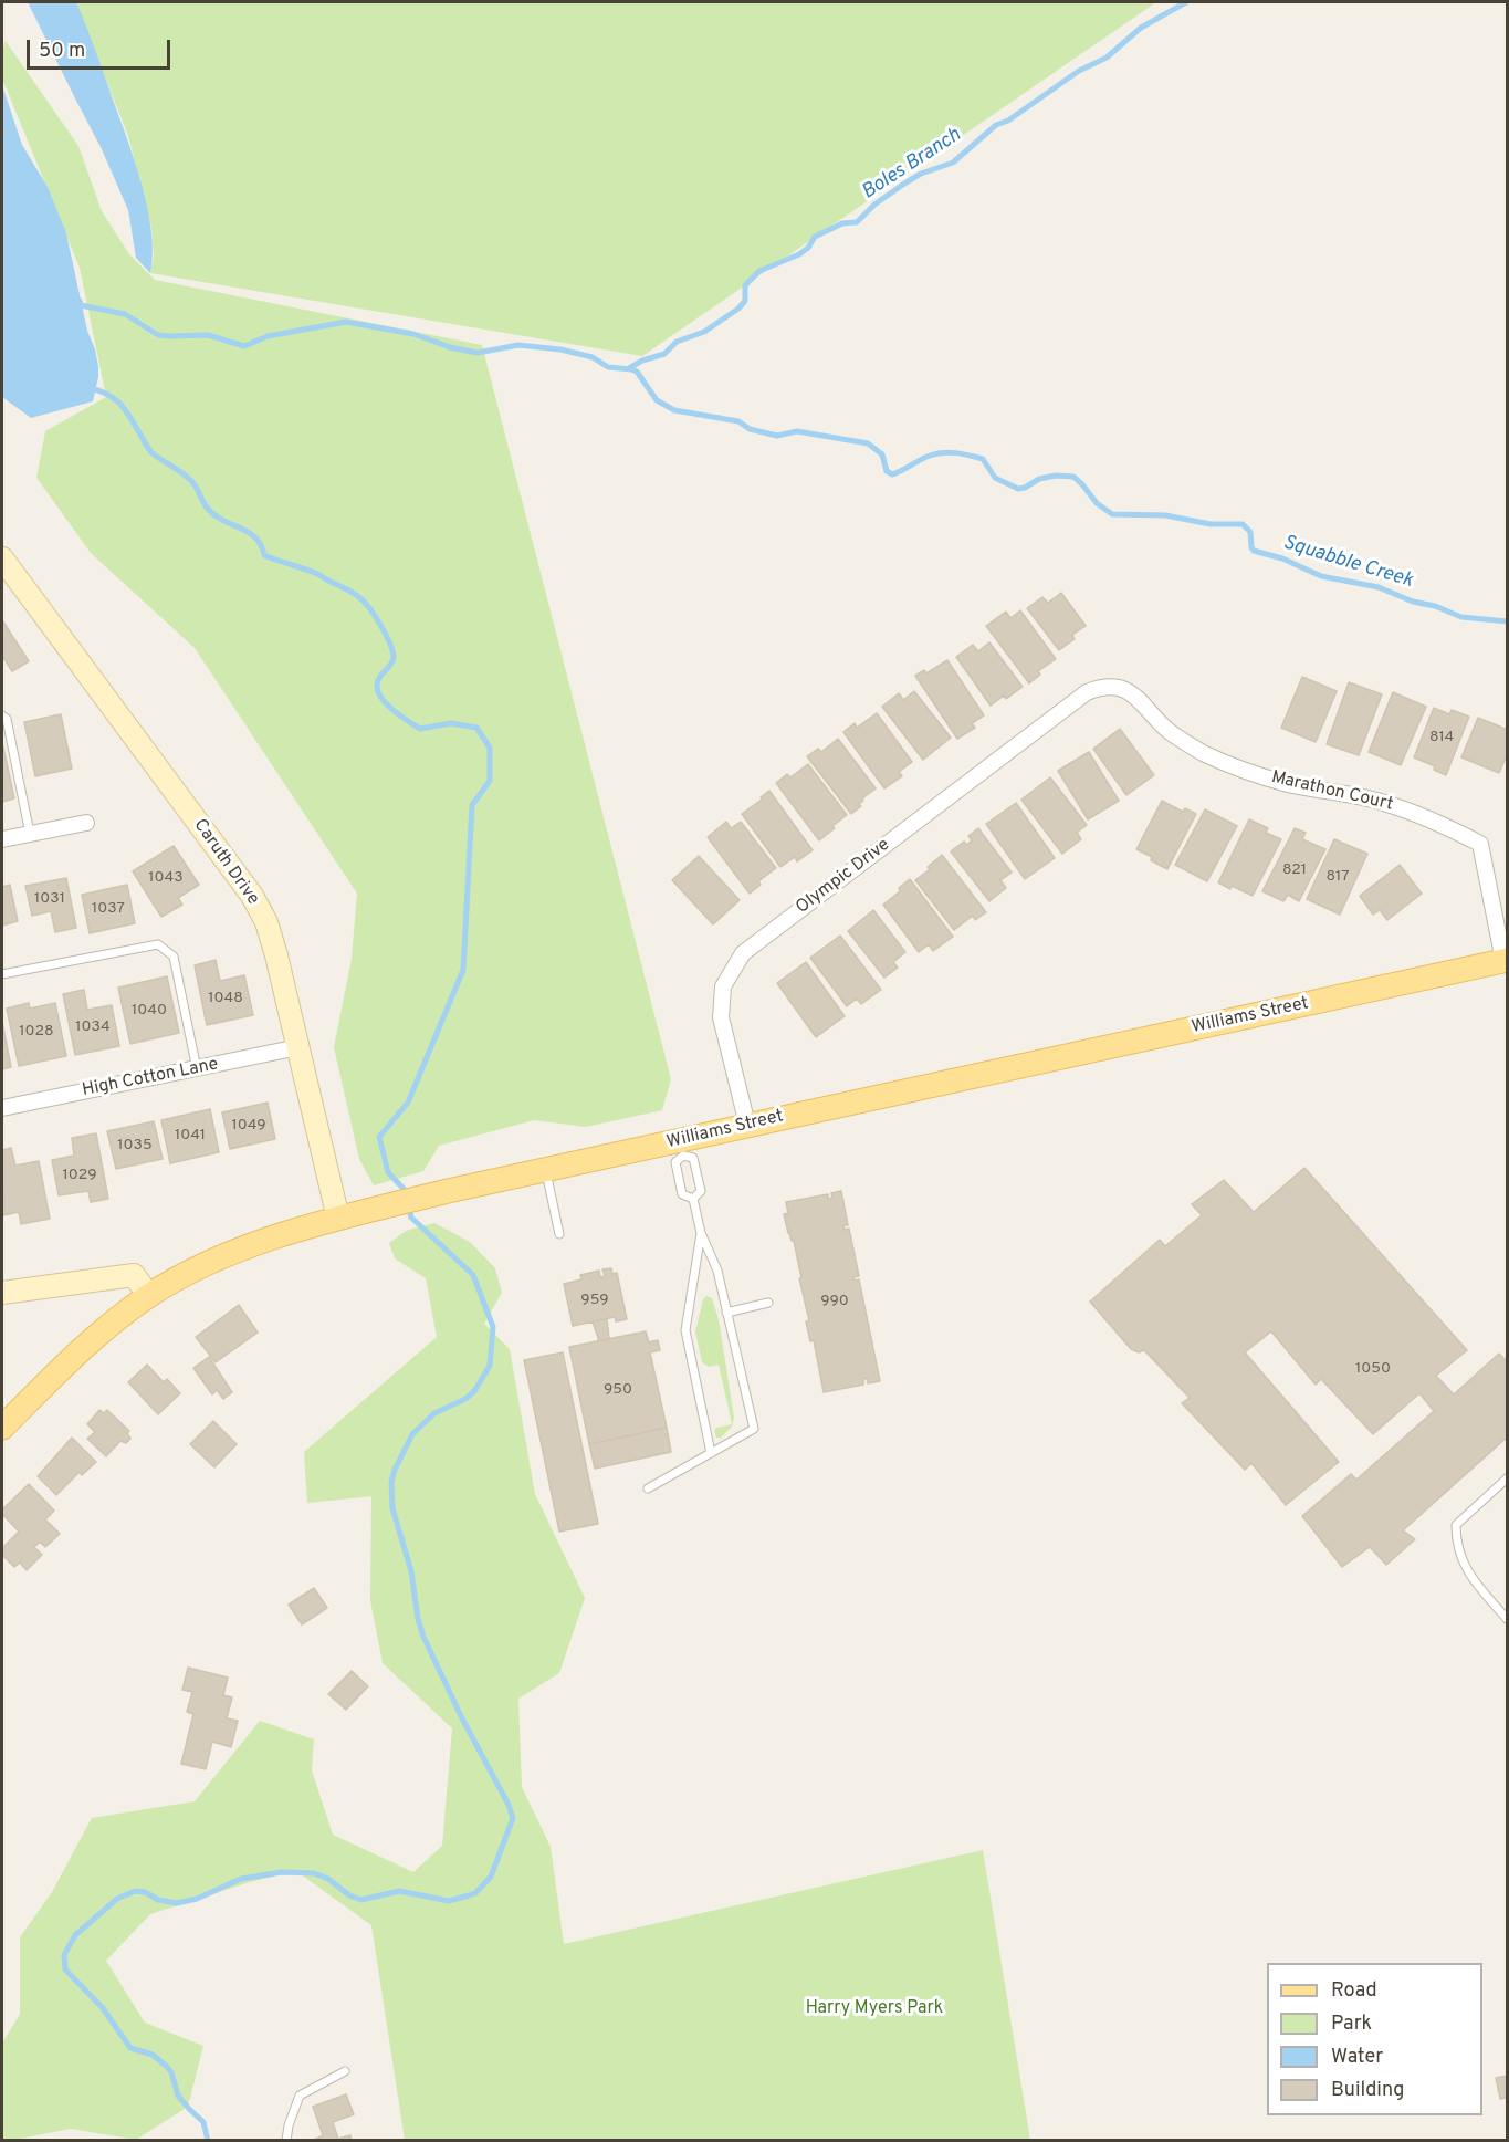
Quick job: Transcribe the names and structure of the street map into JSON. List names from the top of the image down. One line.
{"streets":{"main road":["Williams Street"],"street":["Marathon Court","Caruth Drive","Olympic Drive","High Cotton Lane"]},"crossings":[["Marathon Court","Olympic Drive"],["Marathon Court","Williams Street"],["Caruth Drive","Williams Street"],["Caruth Drive","High Cotton Lane"],["Olympic Drive","Williams Street"]],"water":["Boles Branch","Squabble Creek"],"parks":["Harry Myers Park"],"house_numbers":["814","821","817","1043","1031","1037","1048","1040","1034","1028","1049","1041","1035","1029","959","990","1050","950"],"legend":["Road","Park","Water","Building"],"scale_bar":"50 m"}
